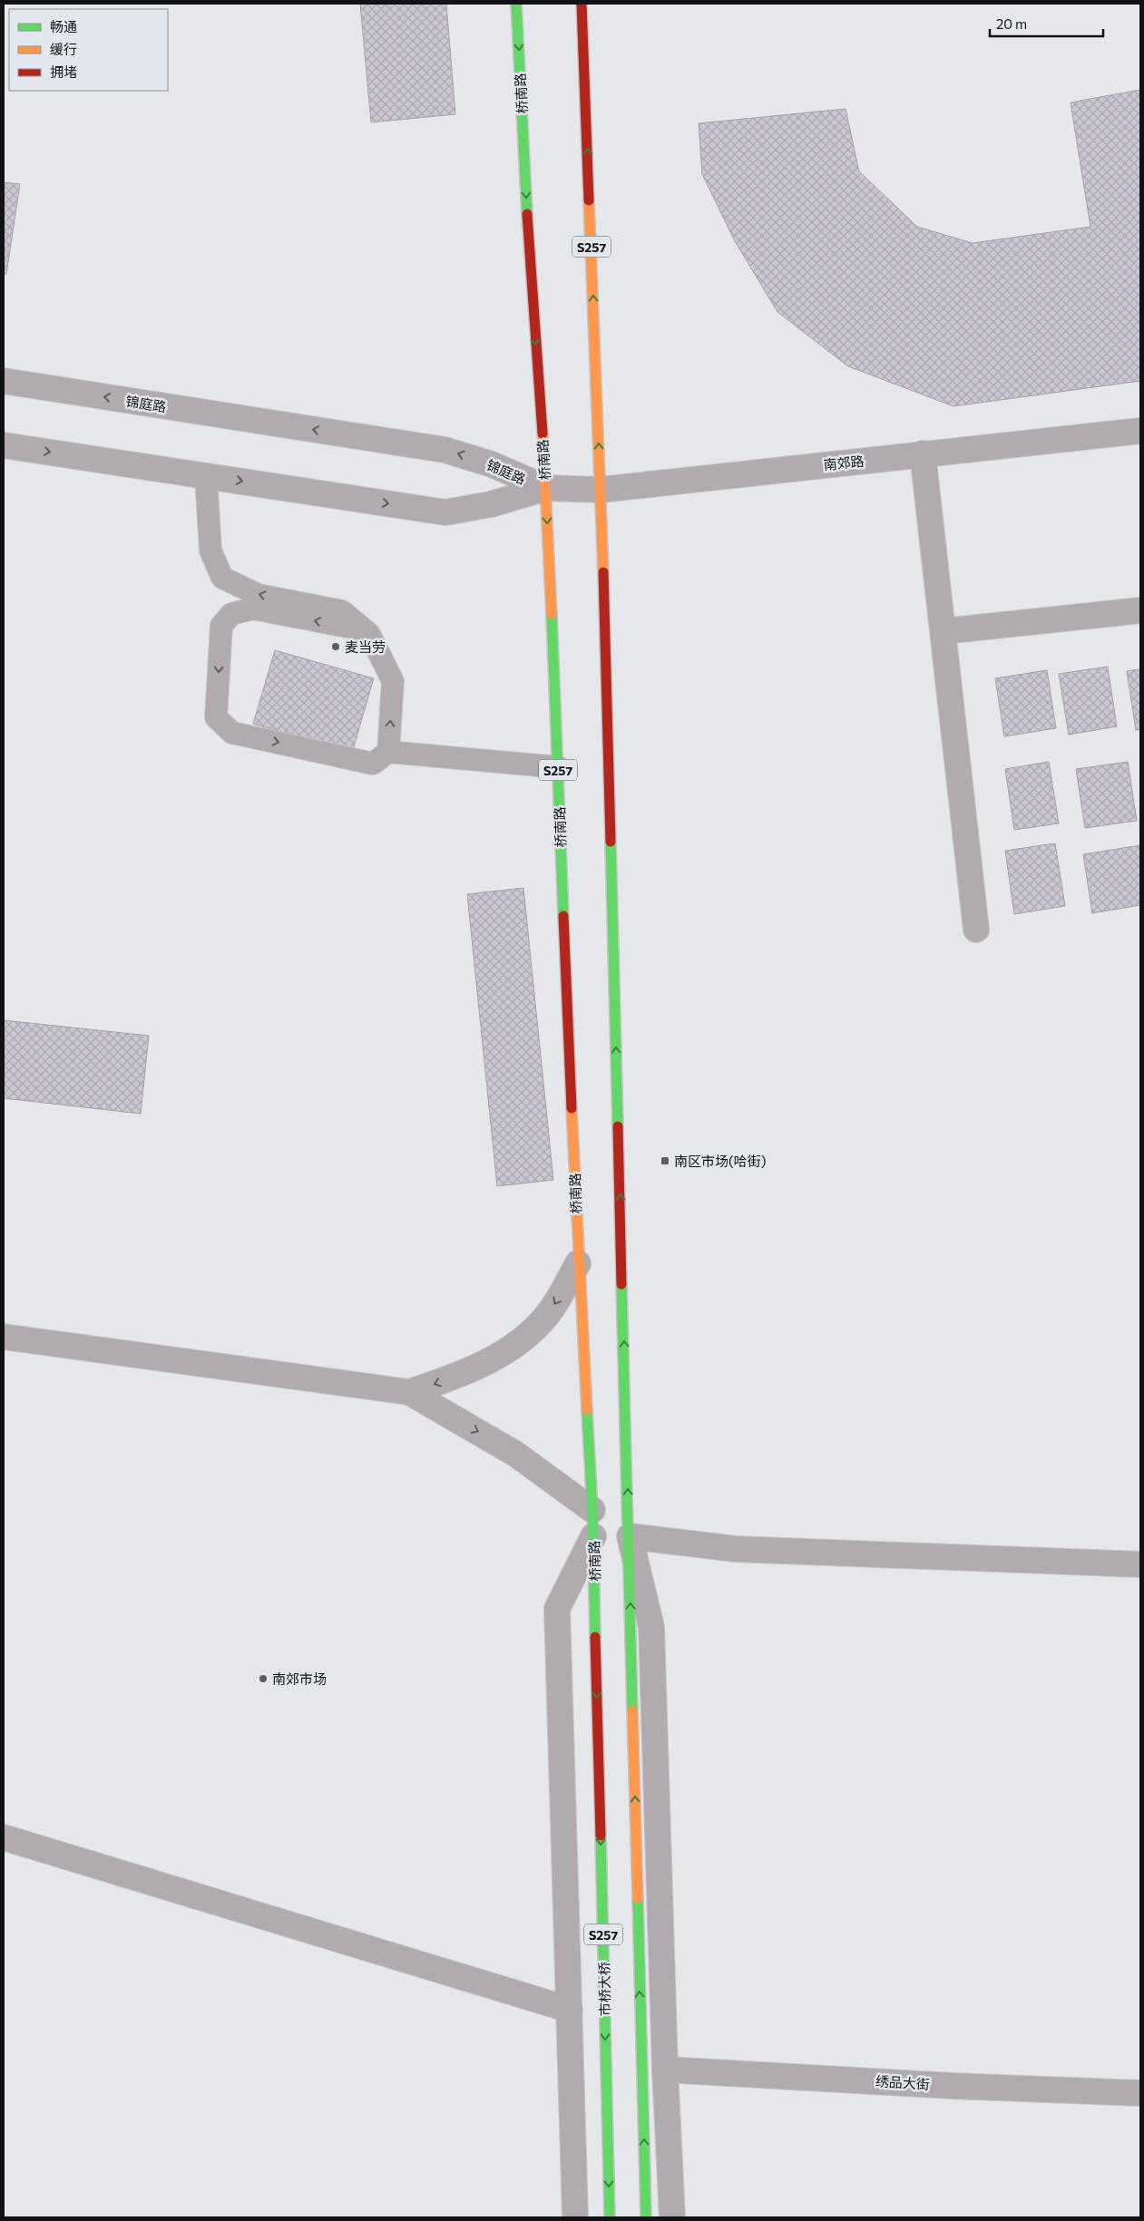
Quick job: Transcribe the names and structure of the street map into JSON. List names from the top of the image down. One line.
{"streets":{"main road":["桥南路","S257","市桥大桥"],"street":["锦庭路","南郊路","绣品大街"]},"crossings":[["桥南路","锦庭路"],["桥南路","南郊路"],["桥南路","市桥大桥"],["S257","南郊路"],["锦庭路","南郊路"]],"places":{"other":["麦当劳","南郊市场"],"transit":["南区市场(哈街)"]},"legend":["畅通","缓行","拥堵"],"scale_bar":"20 m"}
